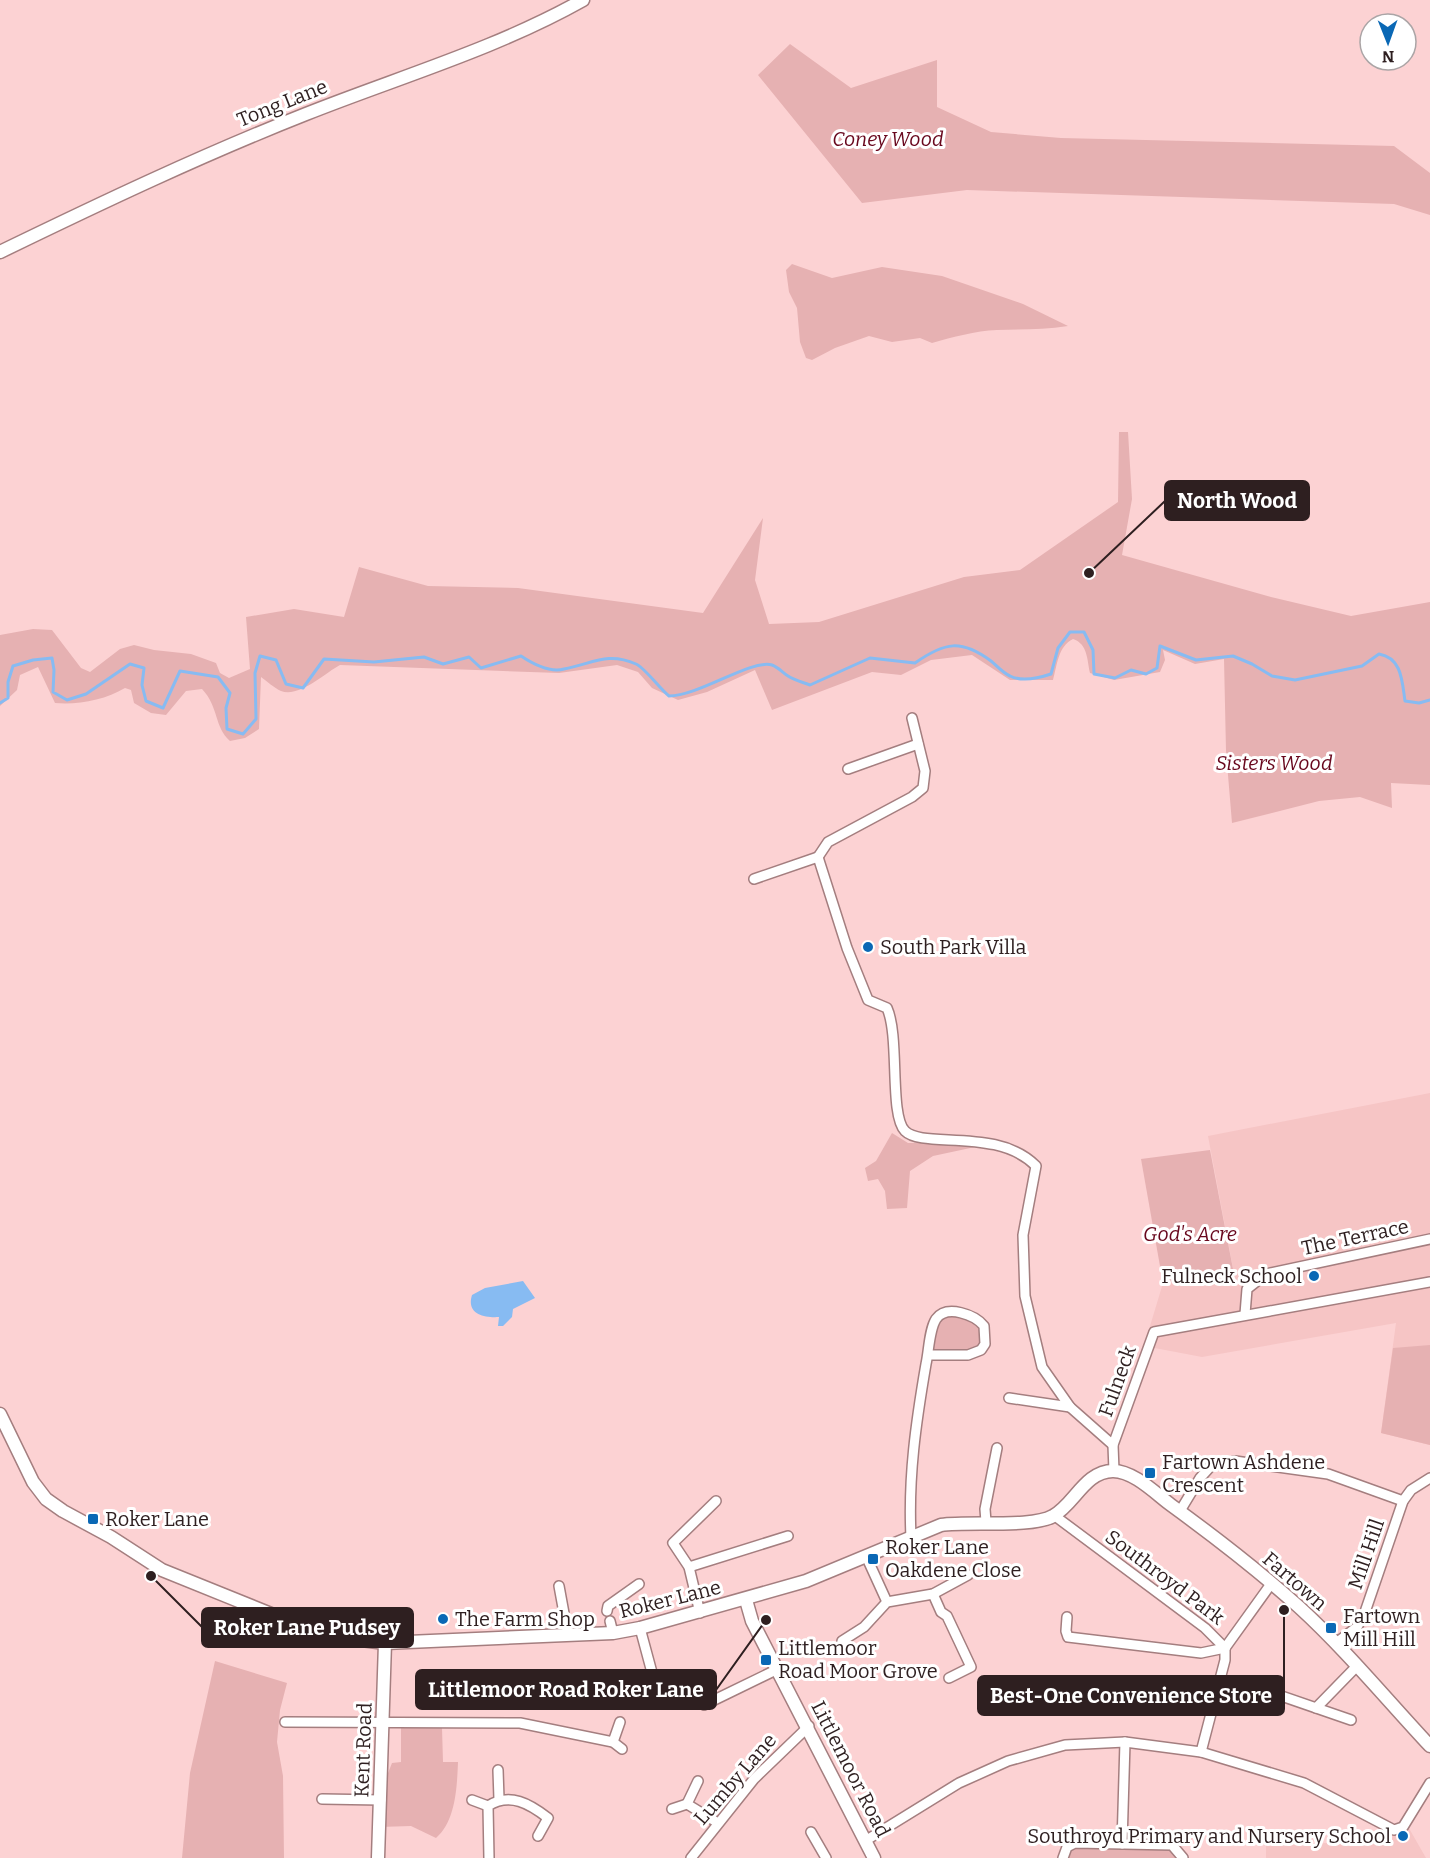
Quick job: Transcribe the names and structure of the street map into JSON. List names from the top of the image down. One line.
{"streets":{"street":["Tong Lane","The Terrace","Fulneck","Mill Hill","Southroyd Park","Fartown","Roker Lane","Kent Road","Littlemoor Road","Lumby Lane"]},"crossings":[["The Terrace","Fulneck"],["Fulneck","Fartown"],["Mill Hill","Fartown"],["Southroyd Park","Roker Lane"],["Roker Lane","Kent Road"],["Roker Lane","Littlemoor Road"],["Littlemoor Road","Lumby Lane"]],"parks":["Coney Wood","Sisters Wood","God's Acre"],"places":{"other":["North Wood","South Park Villa","Fulneck School","Roker Lane Pudsey","Best-One Convenience Store","The Farm Shop","Littlemoor Road Roker Lane","Southroyd Primary and Nursery School"],"transit":["Fartown Ashdene Crescent","Roker Lane","Roker Lane Oakdene Close","Fartown Mill Hill","Littlemoor Road Moor Grove"]},"north":"bottom"}
